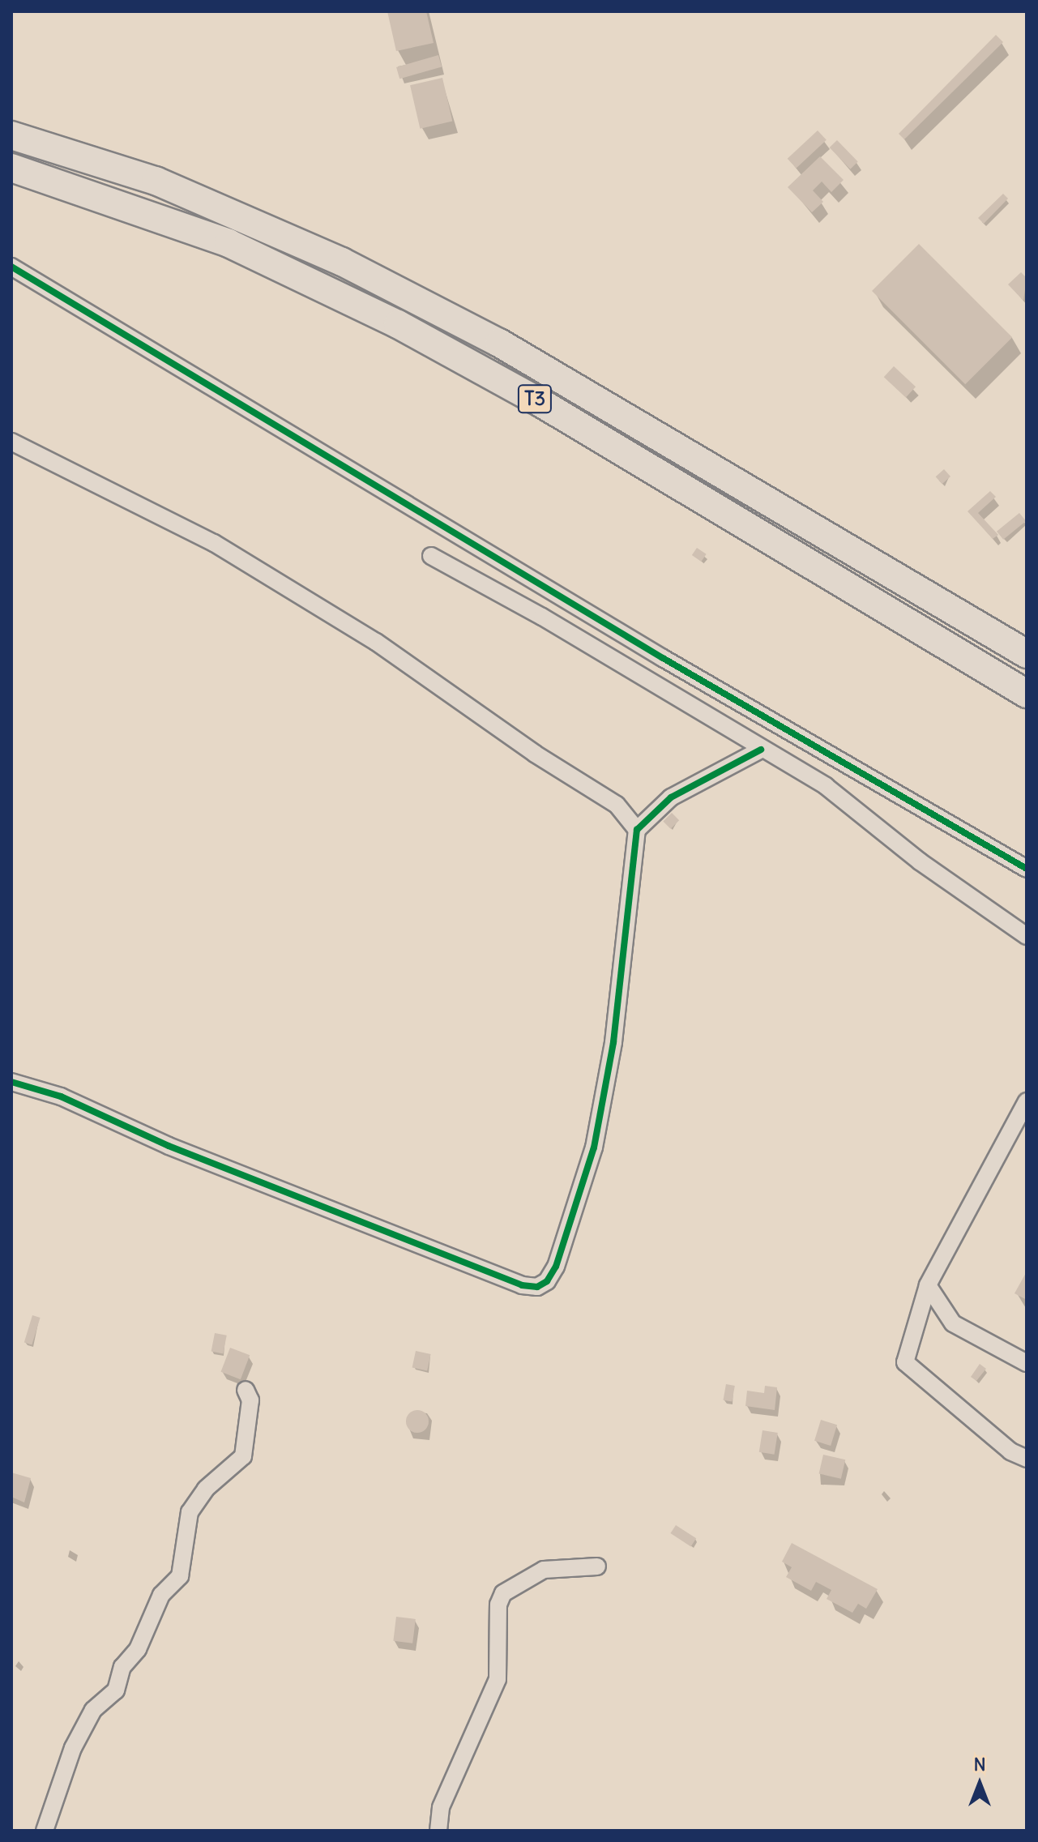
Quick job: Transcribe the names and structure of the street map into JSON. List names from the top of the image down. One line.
{"streets":{"highway":["T3"]},"north":"top"}
